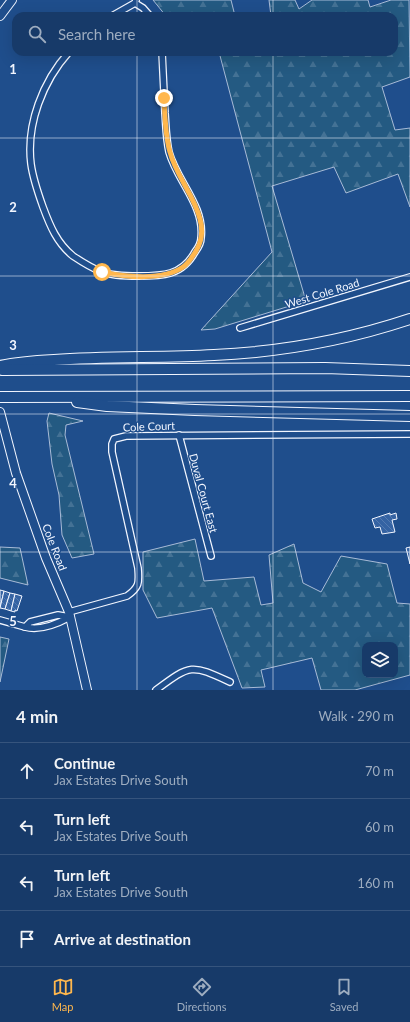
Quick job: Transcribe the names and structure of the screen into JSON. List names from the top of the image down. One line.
{"streets":{"street":["West Cole Road","Cole Court","Duval Court East","Cole Road"]},"crossings":[["Cole Court","Duval Court East"],["Cole Court","Cole Road"]],"page":{"search":"Search here","heading":["4 min","Walk · 290 m"],"list":[["Continue","Jax Estates Drive South","70 m"],["Turn left","Jax Estates Drive South","60 m"],["Turn left","Jax Estates Drive South","160 m"],"Arrive at destination"],"nav":["Map","Directions","Saved"]},"grid":{"rows":["1","2","3","4","5"]}}
